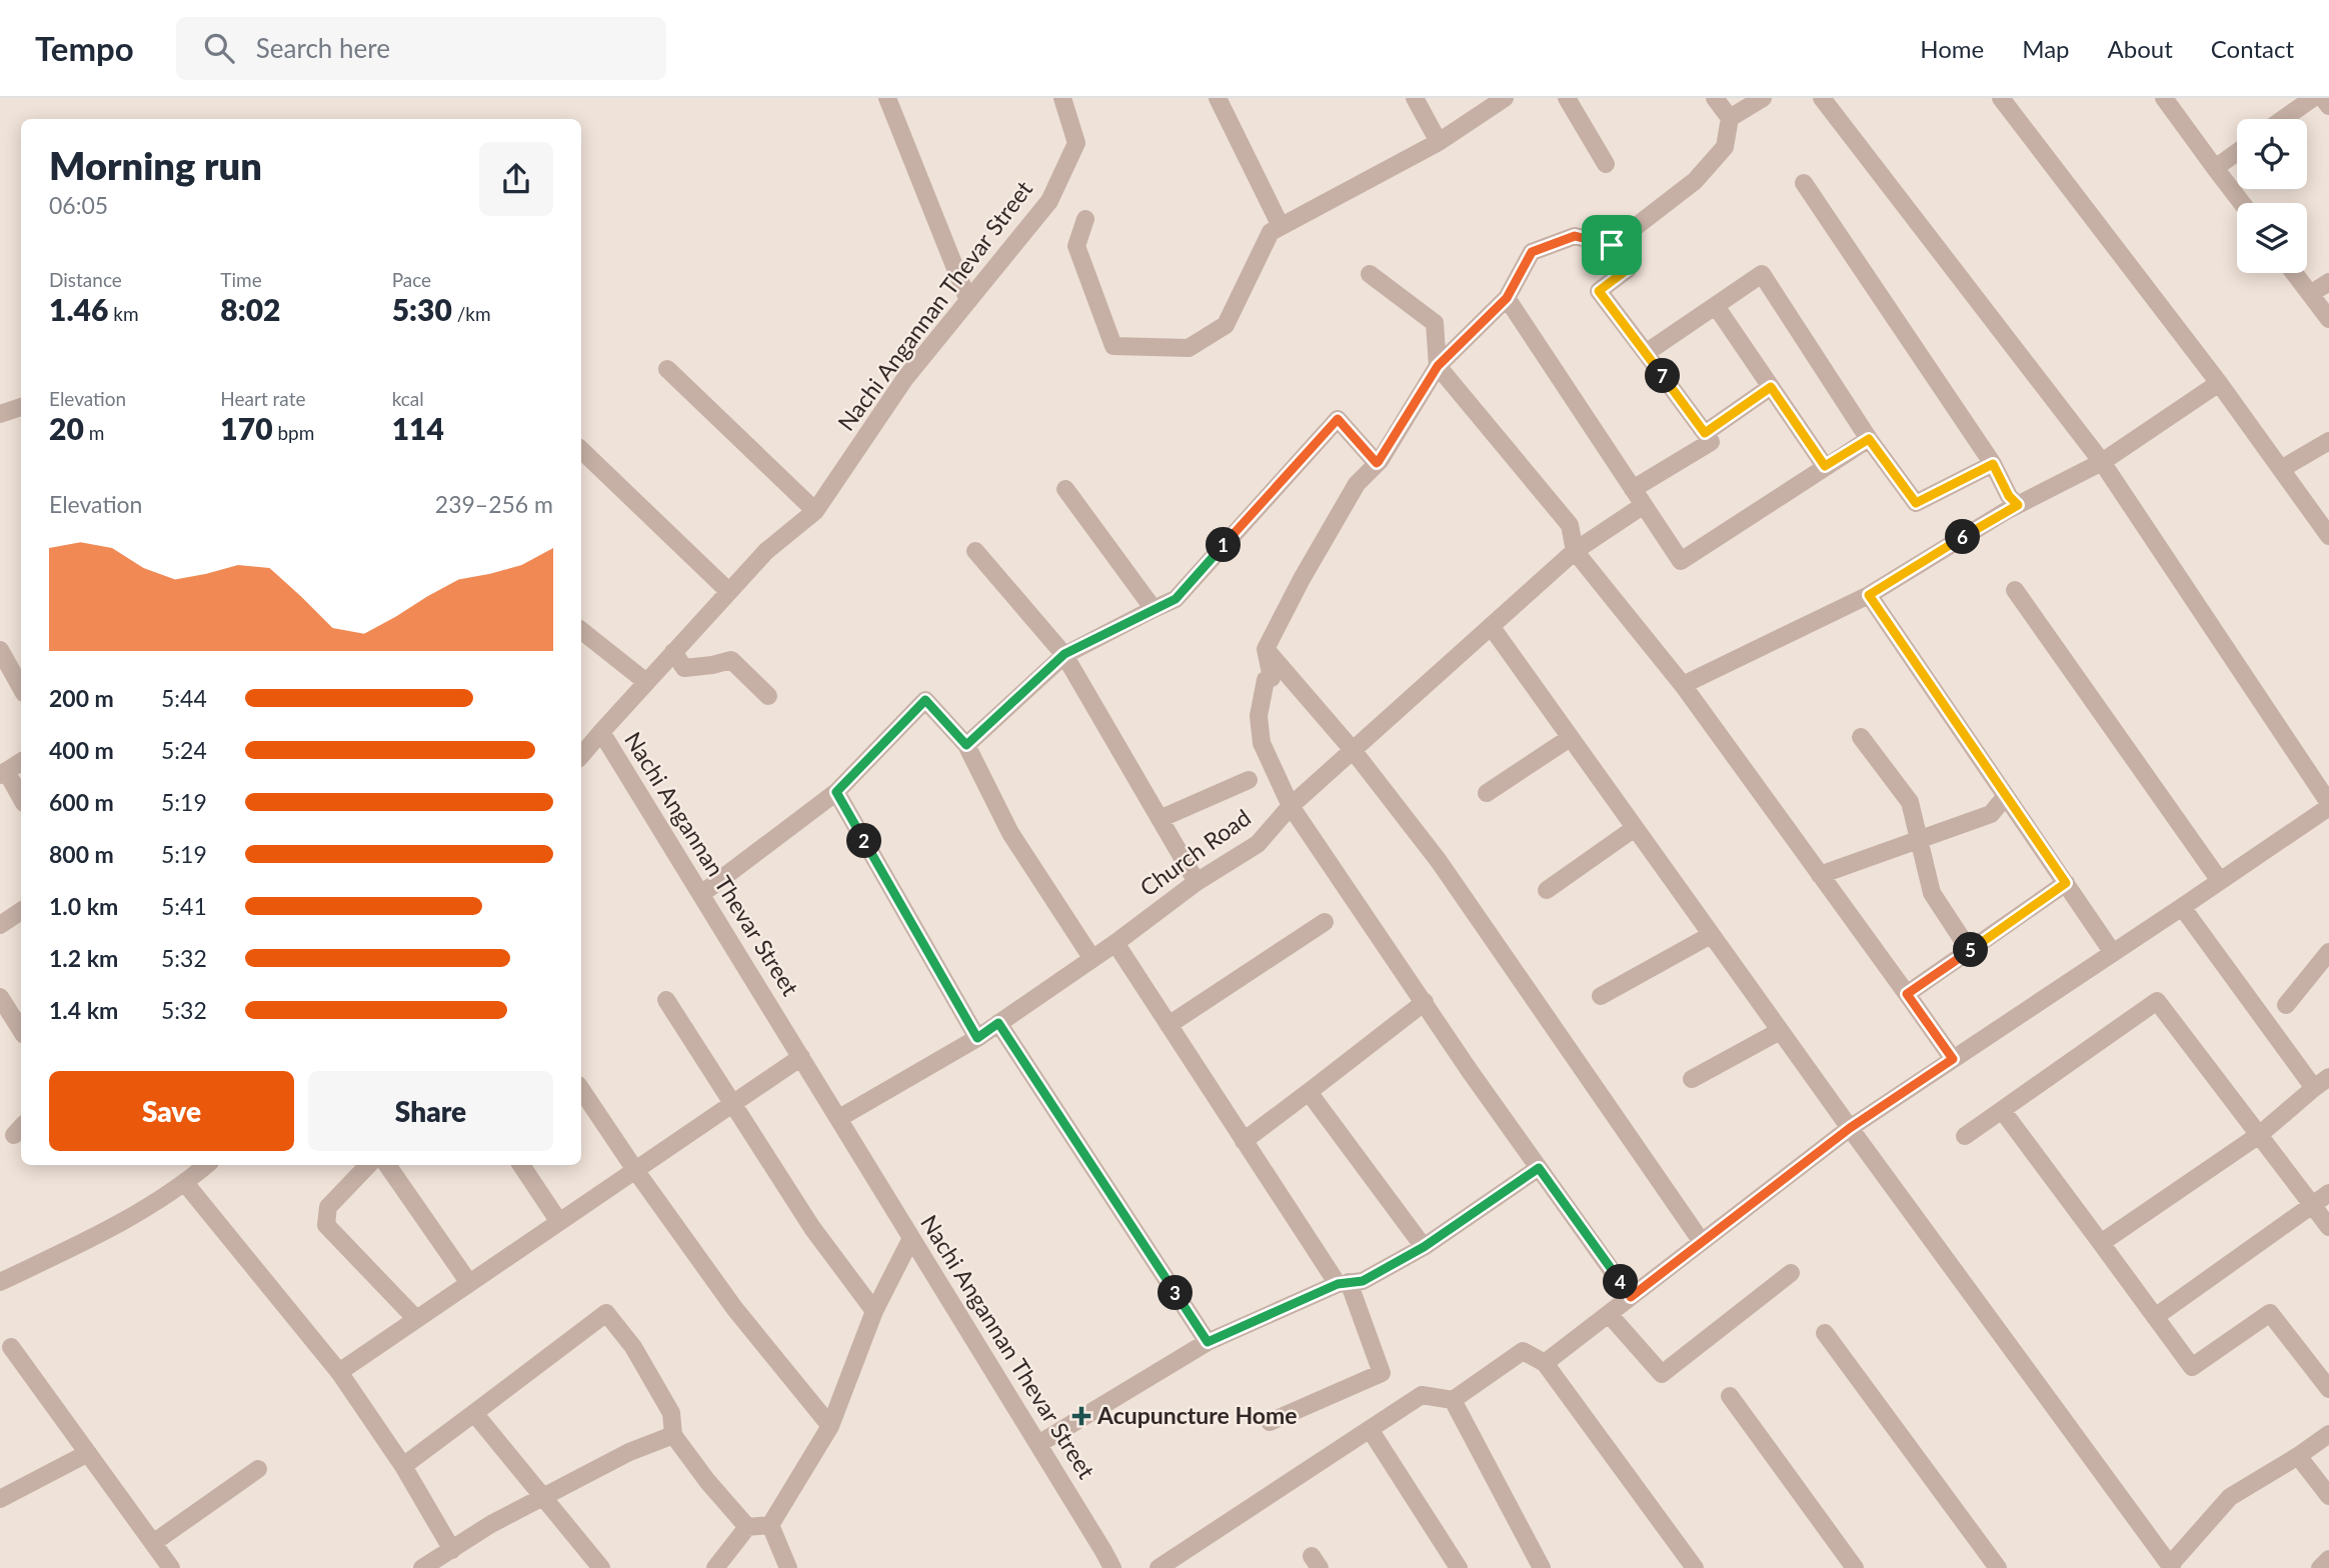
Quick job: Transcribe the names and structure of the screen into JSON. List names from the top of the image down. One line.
{"streets":{"street":["Nachi Angannan Thevar Street","Church Road"]},"crossings":[["Nachi Angannan Thevar Street","Church Road"]],"places":{"health":["Acupuncture Home"]},"page":{"header":"Tempo","search":"Search here","nav":["Home","Map","About","Contact"],"heading":["Morning run","06:05"],"stats":[["Distance","1.46 km"],["Time","8:02"],["Pace","5:30 /km"],["Elevation","20 m"],["Heart rate","170 bpm"],["kcal","114"]],"pins":["7","6","1","2","5","4","3"],"chart":["Elevation","239–256 m"],"list":[{"name":"200 m","note":"5:44"},{"name":"400 m","note":"5:24"},{"name":"600 m","note":"5:19"},{"name":"800 m","note":"5:19"},{"name":"1.0 km","note":"5:41"},{"name":"1.2 km","note":"5:32"},{"name":"1.4 km","note":"5:32"}],"buttons":["Save","Share"]}}
